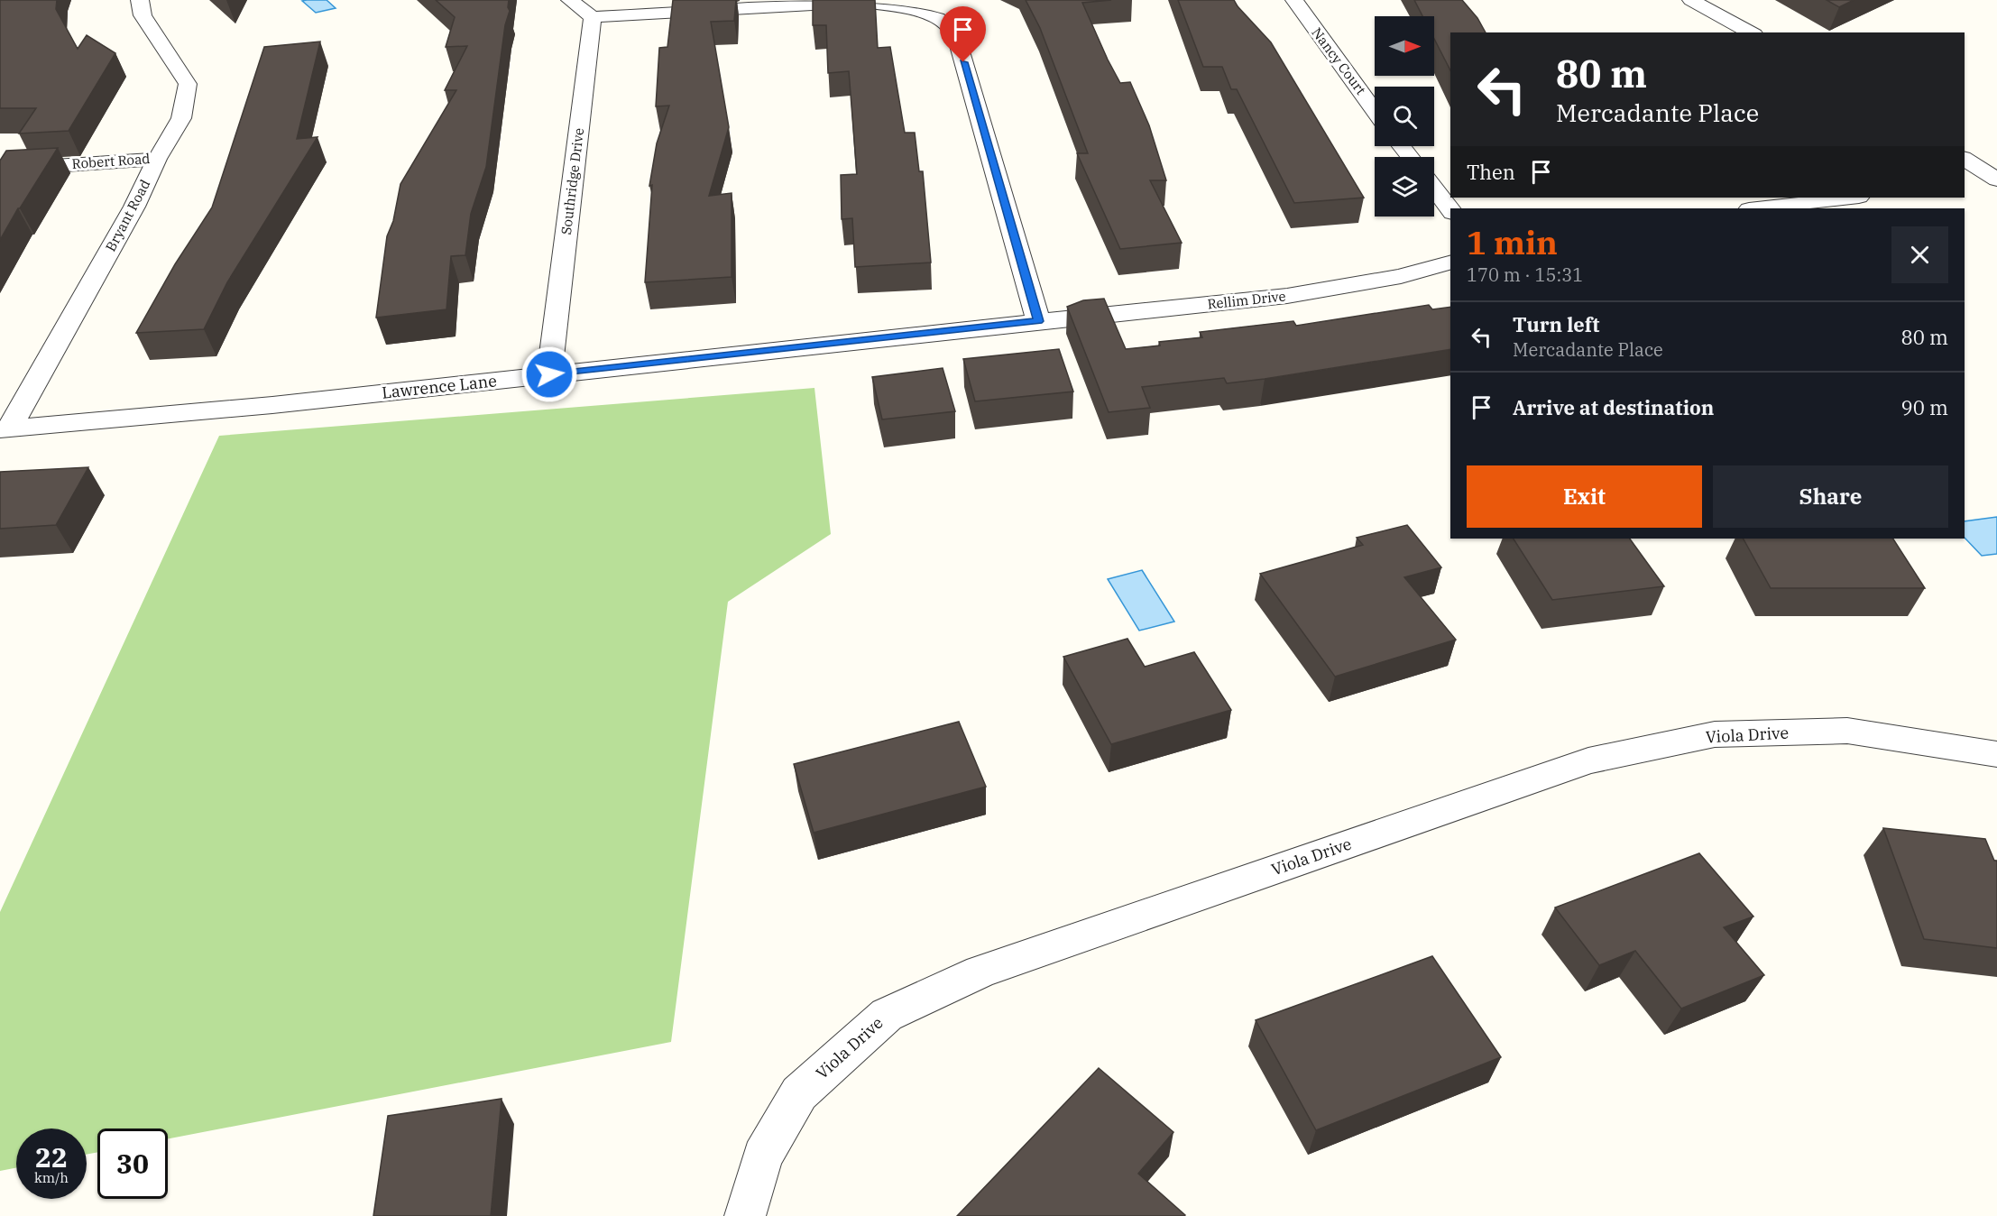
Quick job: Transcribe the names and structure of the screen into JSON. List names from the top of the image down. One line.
{"streets":{"street":["Nancy Court","Robert Road","Southridge Drive","Bryant Road","Rellim Drive","Lawrence Lane","Viola Drive"]},"crossings":[["Robert Road","Bryant Road"],["Southridge Drive","Lawrence Lane"],["Bryant Road","Lawrence Lane"],["Rellim Drive","Lawrence Lane"]],"north":"right","page":{"turn":["80 m","Mercadante Place"],"then":"Then","heading":["1 min","170 m · 15:31"],"list":[{"name":"Turn left","note":"Mercadante Place","value":"80 m"},{"name":"Arrive at destination","value":"90 m"}],"buttons":["Exit","Share"],"speed":"22 km/h","limit":"30"}}
